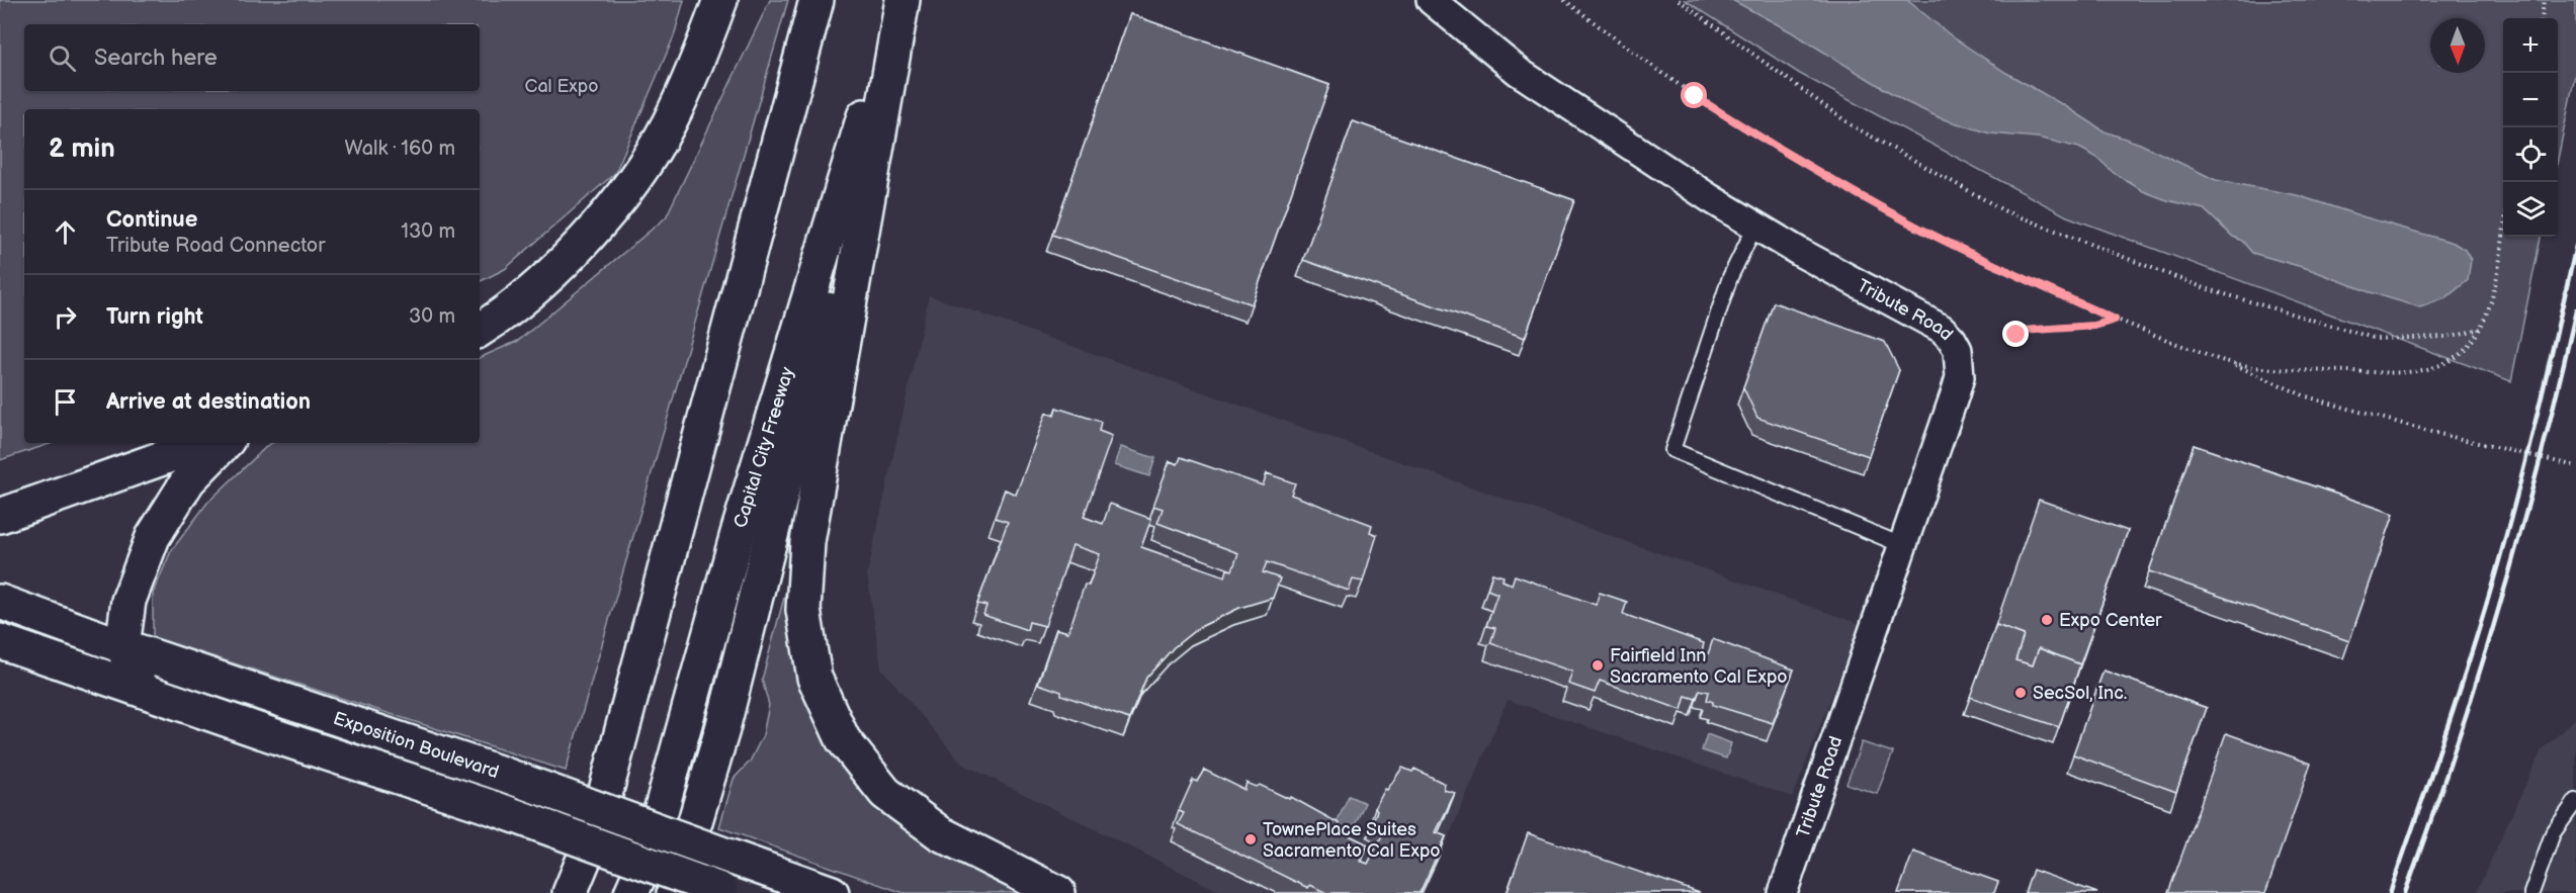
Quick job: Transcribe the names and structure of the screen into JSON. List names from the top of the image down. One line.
{"streets":{"main road":["Capital City Freeway","Exposition Boulevard"],"street":["Tribute Road"]},"parks":["Cal Expo"],"places":["Expo Center","Fairfield Inn Sacramento Cal Expo","SecSol, Inc.","TownePlace Suites Sacramento Cal Expo"],"north":"bottom","page":{"map_buttons":["+","−"],"search":"Search here","heading":["2 min","Walk · 160 m"],"list":[["Continue","Tribute Road Connector","130 m"],["Turn right","30 m"],"Arrive at destination"]}}
